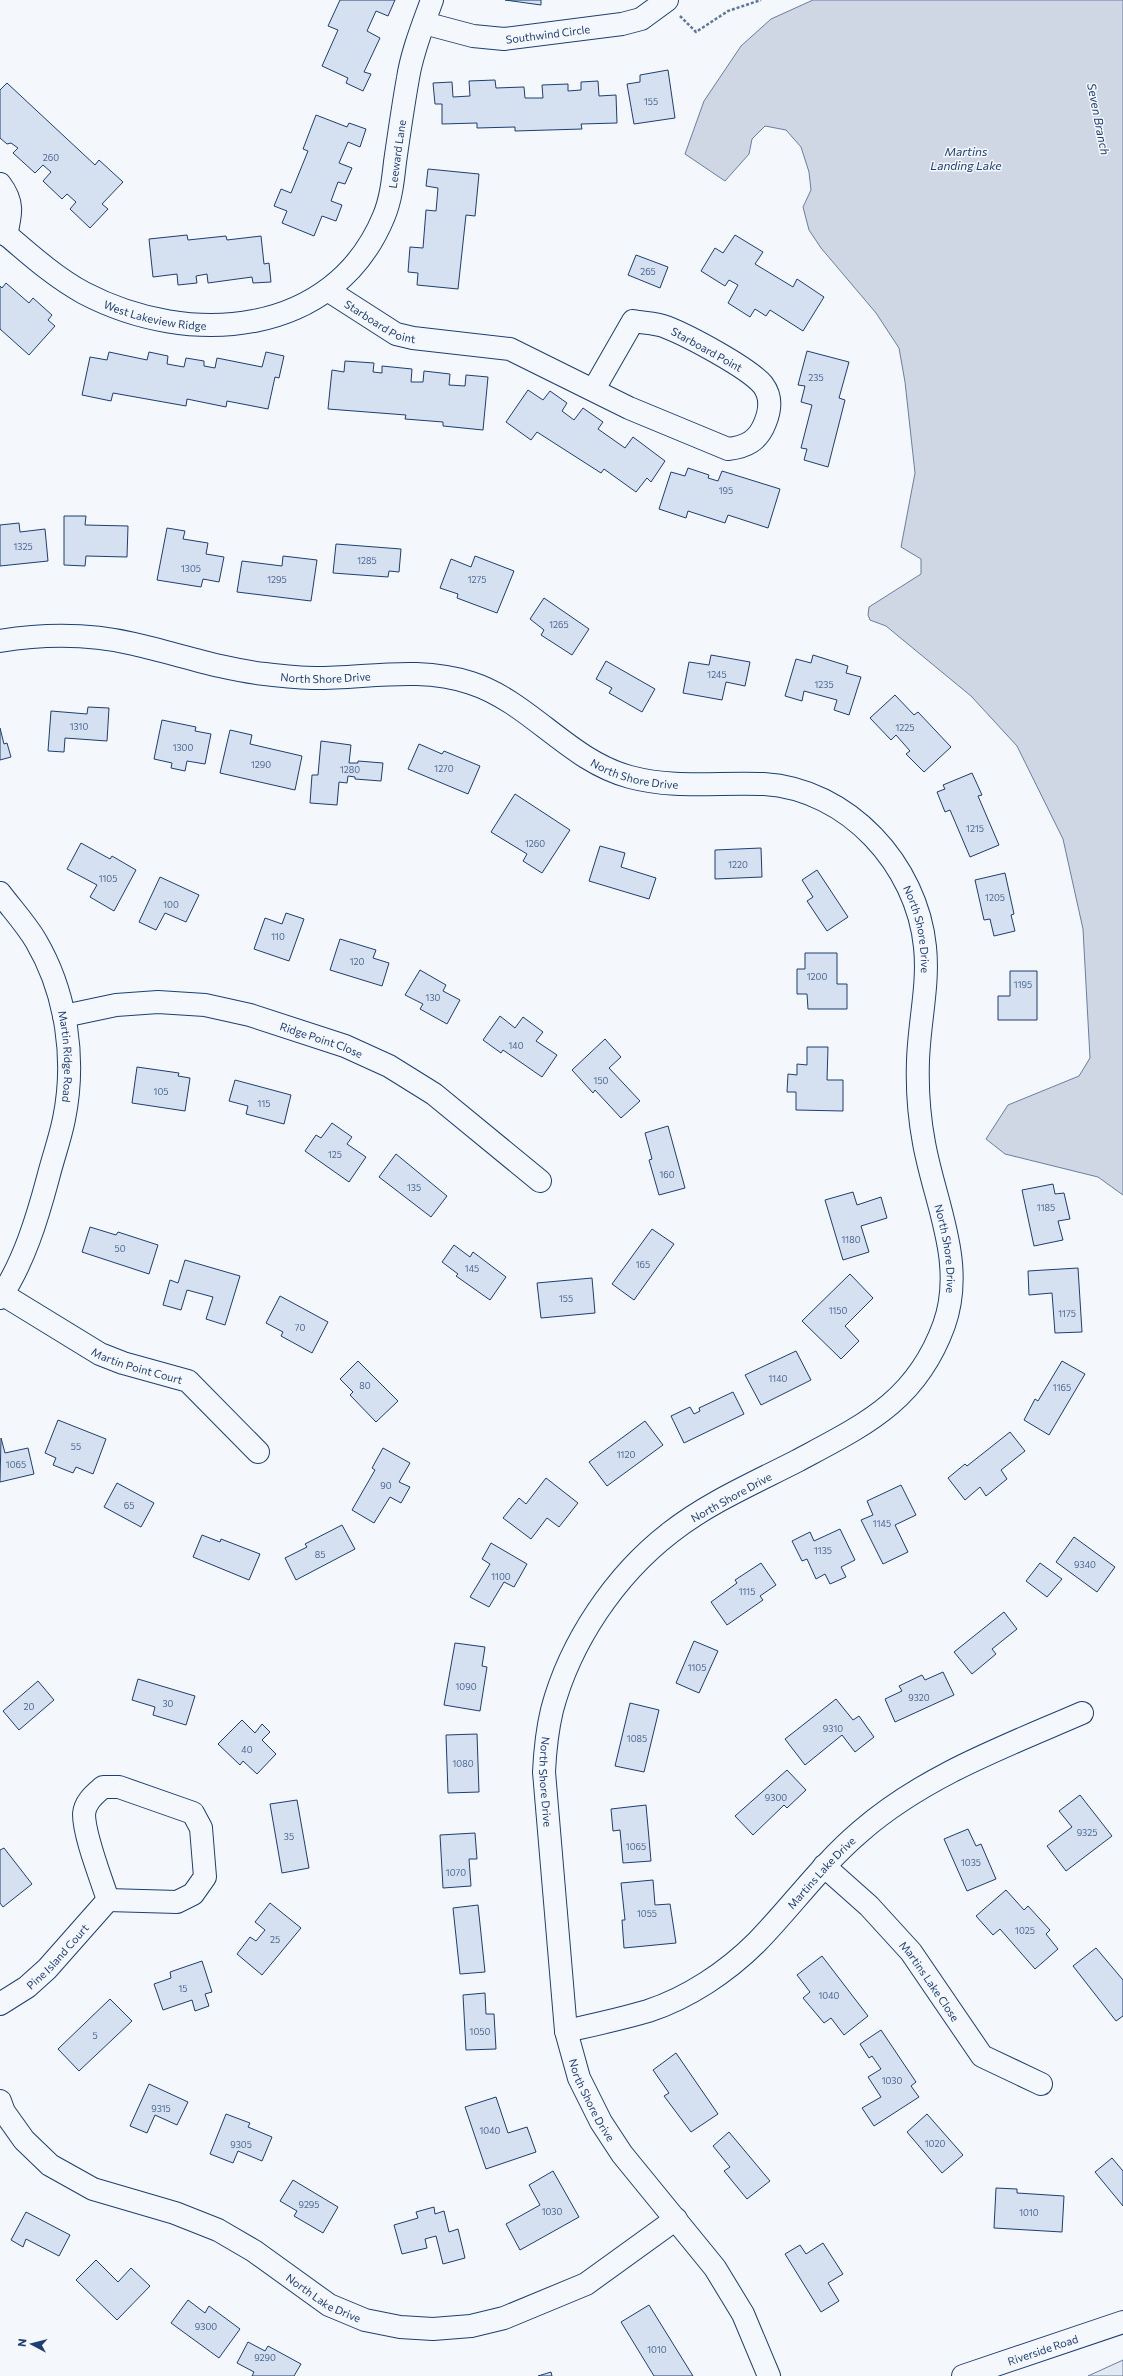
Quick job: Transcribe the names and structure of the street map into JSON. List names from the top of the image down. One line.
{"streets":{"street":["Southwind Circle","Leeward Lane","West Lakeview Ridge","Starboard Point","North Shore Drive","Ridge Point Close","Martin Ridge Road","Martin Point Court","Martins Lake Drive","Pine Island Court","Martins Lake Close","North Lake Drive","Riverside Road"]},"crossings":[["Southwind Circle","Leeward Lane"],["Leeward Lane","West Lakeview Ridge"],["Leeward Lane","Starboard Point"],["West Lakeview Ridge","Starboard Point"],["North Shore Drive","Martins Lake Drive"],["North Shore Drive","North Lake Drive"],["Ridge Point Close","Martin Ridge Road"],["Martin Ridge Road","Martin Point Court"],["Martins Lake Drive","Martins Lake Close"]],"water":["Seven Branch","Martins Landing Lake"],"house_numbers":["155","260","265","235","195","1325","1285","1305","1295","1275","1265","1245","1235","1310","1225","1300","1290","1270","1280","1215","1260","1220","1105","1205","100","110","120","1200","1195","130","140","150","105","115","125","160","135","1185","1180","50","165","145","155","1150","1175","70","1140","80","1165","55","1120","1065","90","65","1145","1135","85","9340","1100","1115","1105","1090","9320","30","20","9310","1085","40","1080","9300","9325","35","1065","1035","1070","1055","1025","25","15","1040","1050","5","1030","9315","1040","1020","9305","9295","1030","1010","9300","1010","9290"],"north":"left"}
